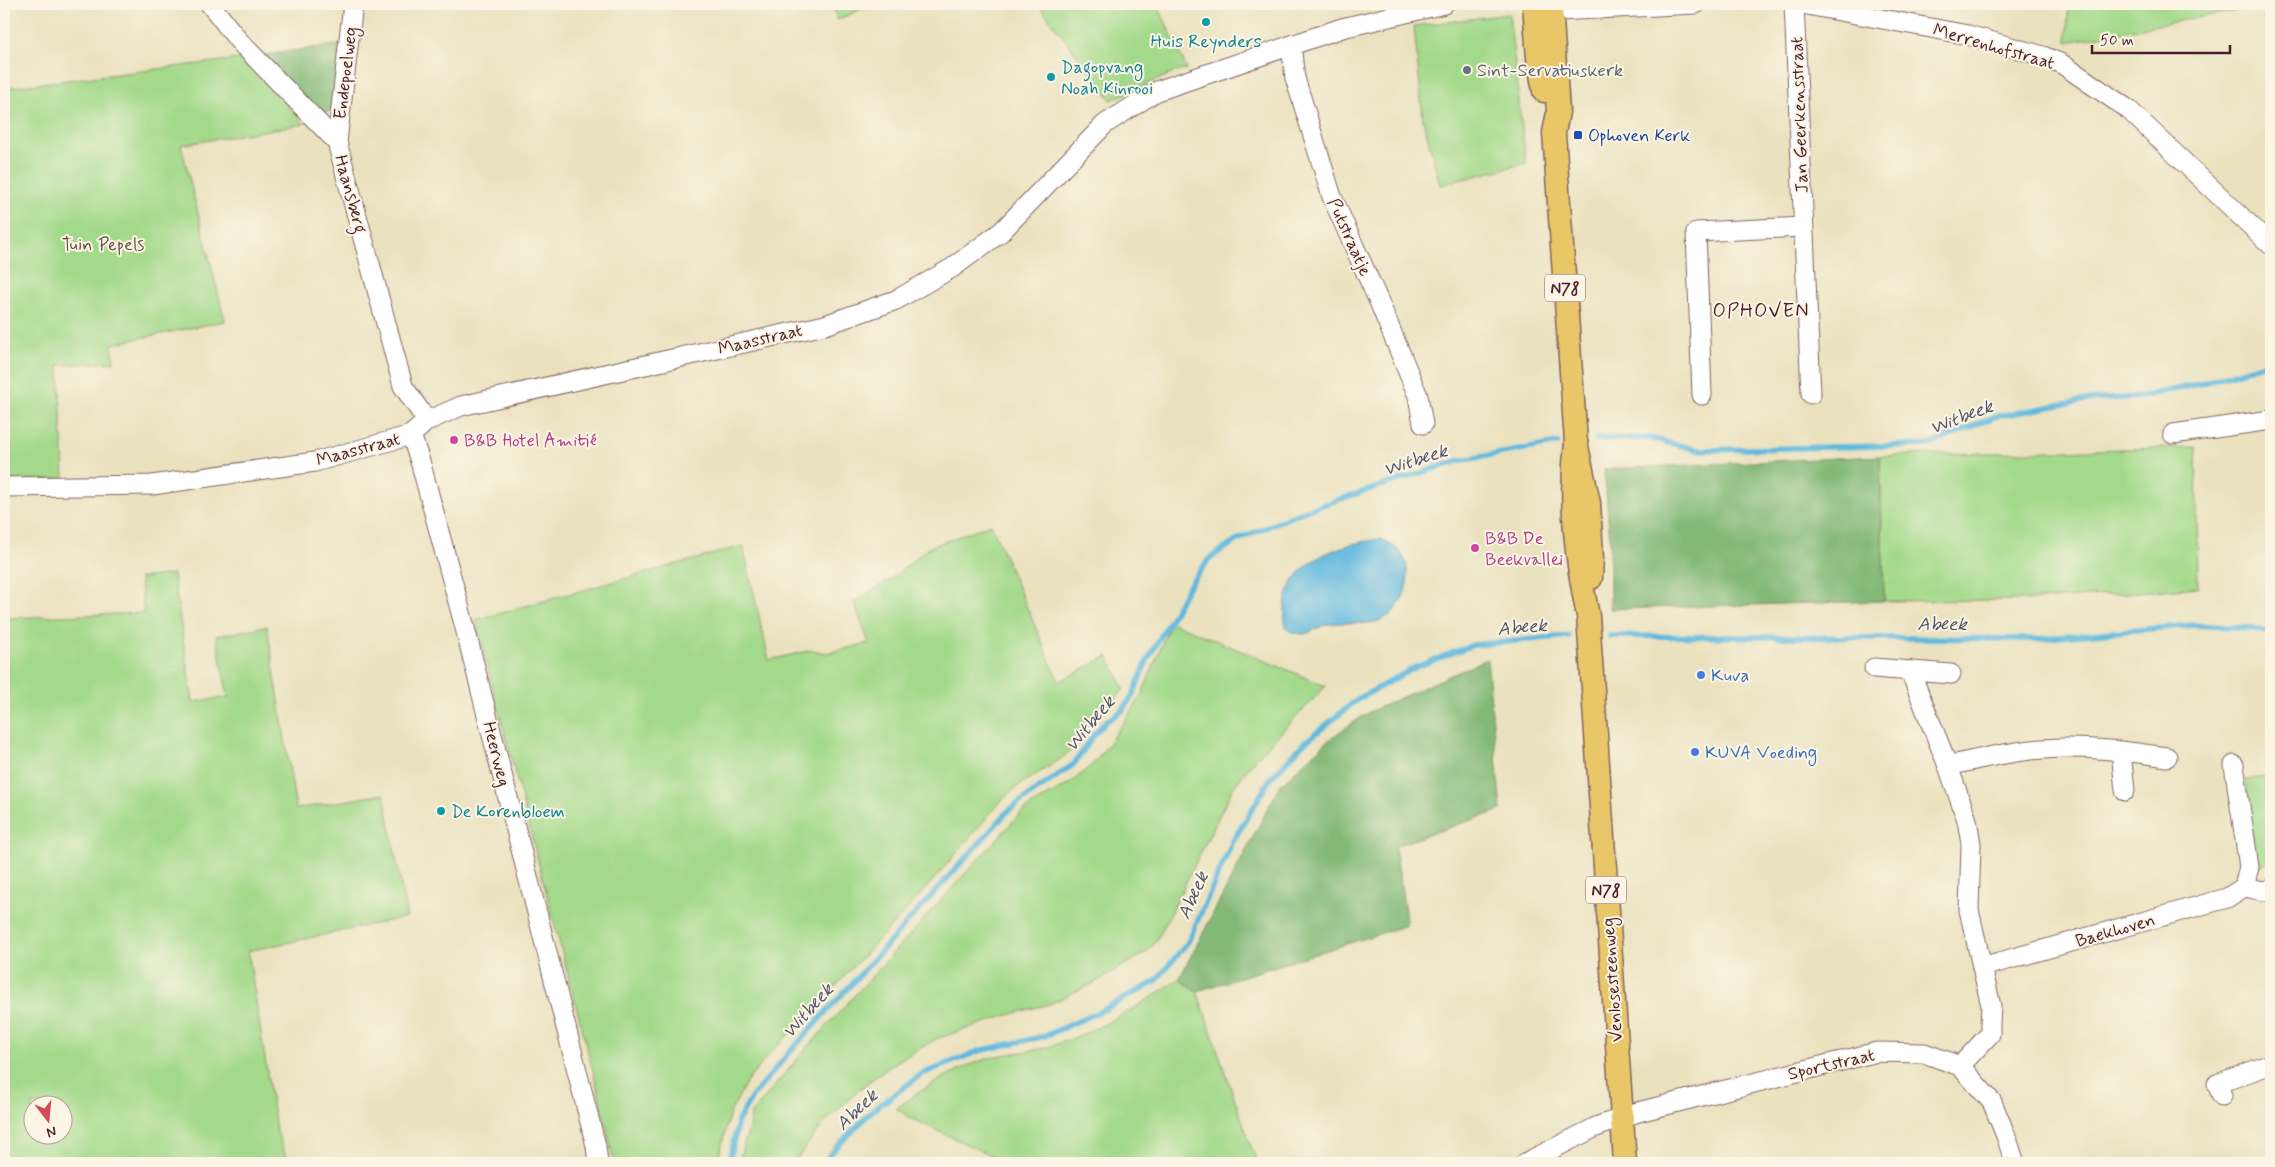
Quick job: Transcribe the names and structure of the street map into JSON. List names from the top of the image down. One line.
{"streets":{"main road":["N78","Venlosesteenweg"],"street":["Merrenhofstraat","Endepoelweg","Jan Geerkensstraat","Haansberg","Putstraatje","Maasstraat","Heerweg","Baekhoven","Sportstraat"]},"crossings":[["Endepoelweg","Haansberg"],["Haansberg","Maasstraat"],["Putstraatje","Maasstraat"],["Maasstraat","Heerweg"],["Venlosesteenweg","Sportstraat"]],"districts":["OPHOVEN"],"water":["Witbeek","Abeek"],"parks":["Tuin Pepels"],"places":{"other":["Huis Reynders","Sint-Servatiuskerk","Dagopvang Noah Kinrooi","B&B Hotel Amitié","B&B De Beekvallei","Kuva","KUVA Voeding","De Korenbloem"],"transit":["Ophoven Kerk"]},"scale_bar":"50 m","north":"bottom"}
